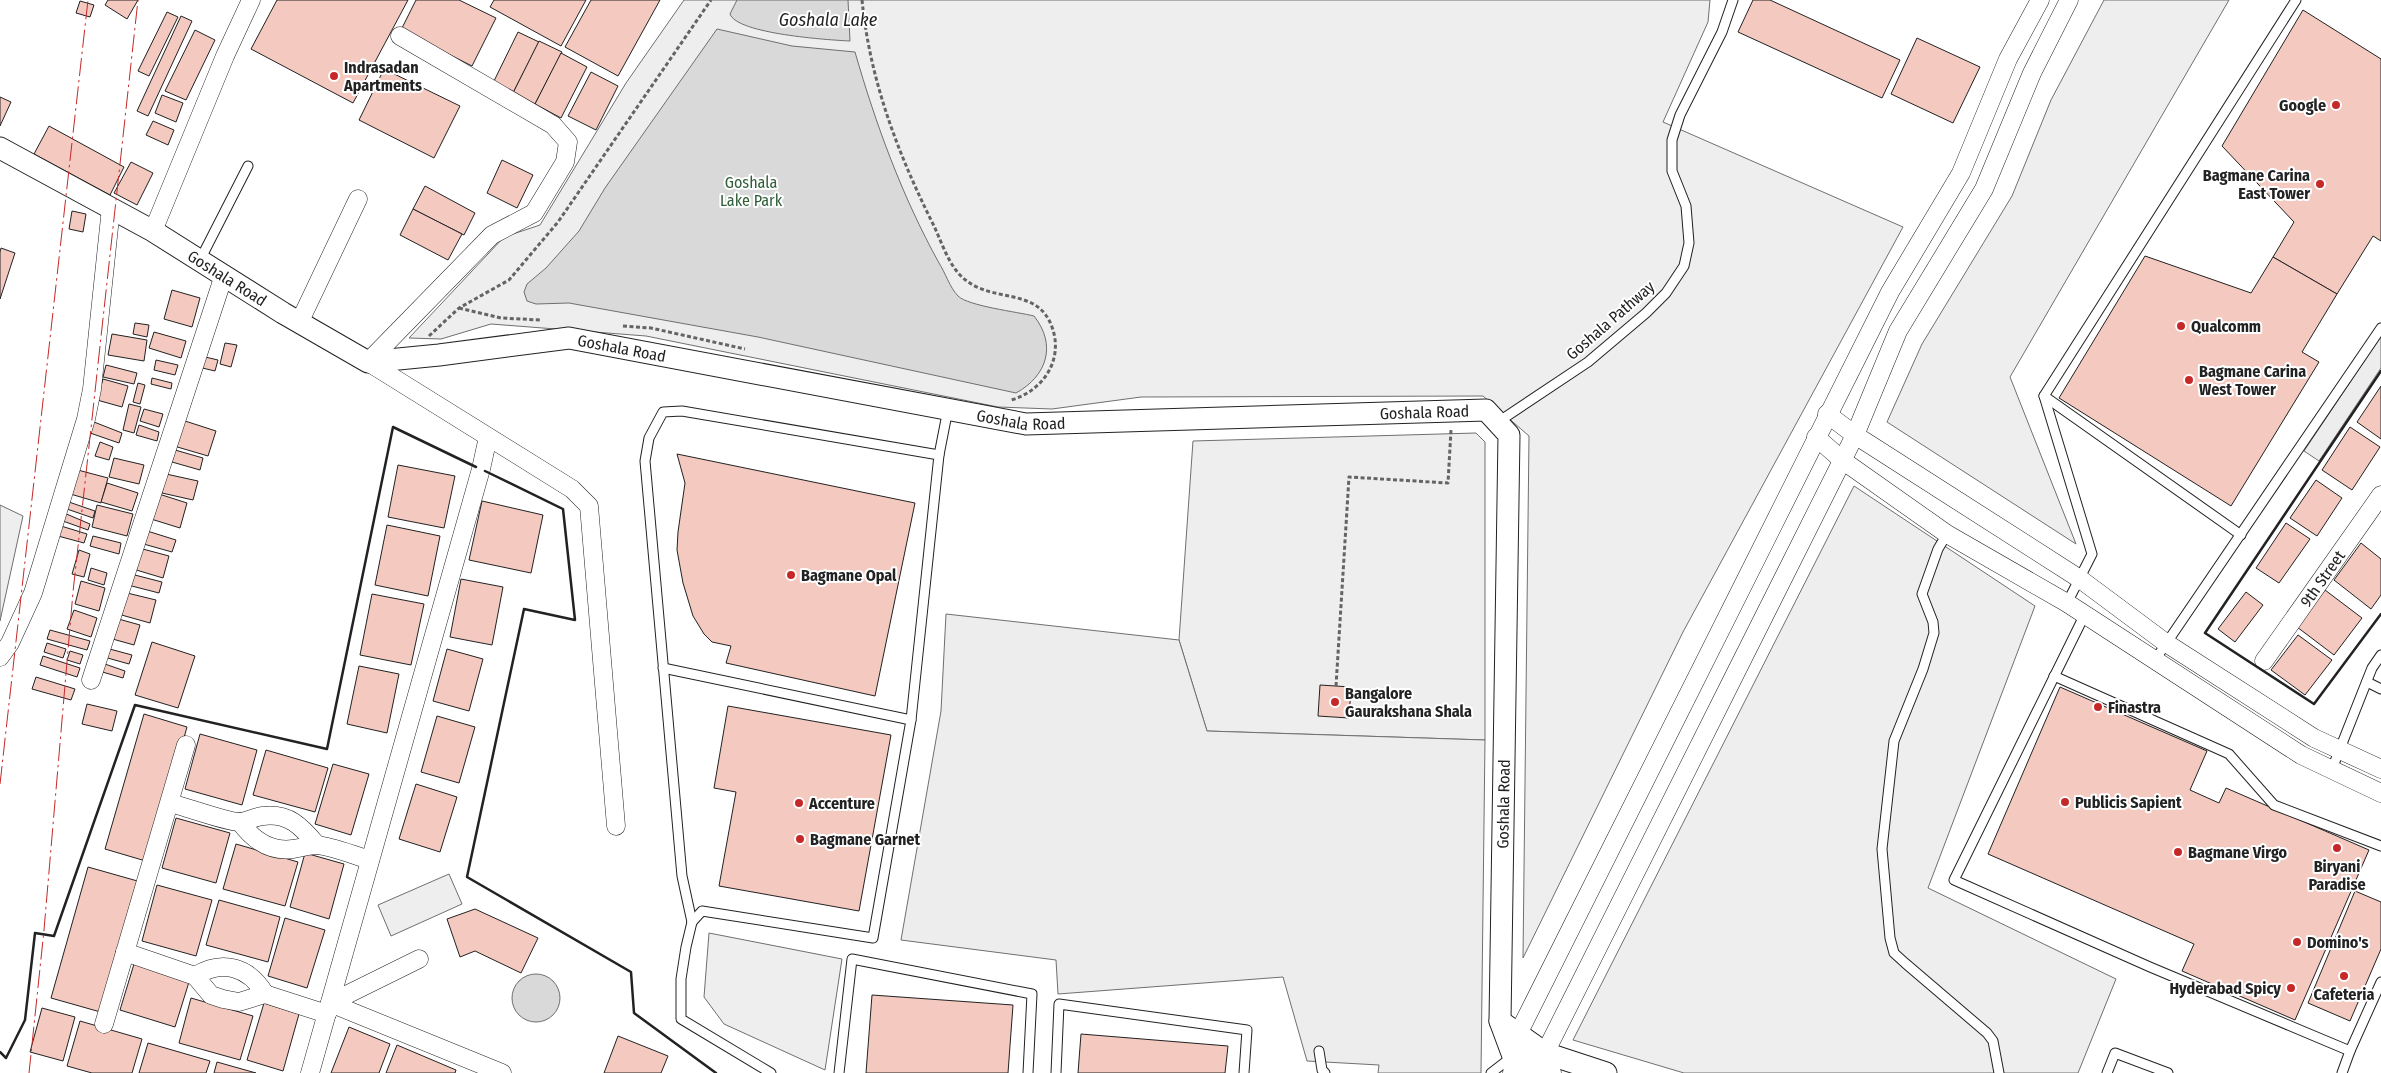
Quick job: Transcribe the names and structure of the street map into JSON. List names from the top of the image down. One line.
{"streets":{"street":["Goshala Road","9th Street"],"lane":["Goshala Pathway"]},"crossings":[["Goshala Road","Goshala Pathway"]],"water":["Goshala Lake"],"parks":["Goshala Lake Park"],"places":["Indrasadan Apartments","Google","Bagmane Carina East Tower","Qualcomm","Bagmane Carina West Tower","Bagmane Opal","Bangalore Gaurakshana Shala","Finastra","Publicis Sapient","Accenture","Bagmane Garnet","Biryani Paradise","Bagmane Virgo","Domino's","Cafeteria","Hyderabad Spicy"]}
